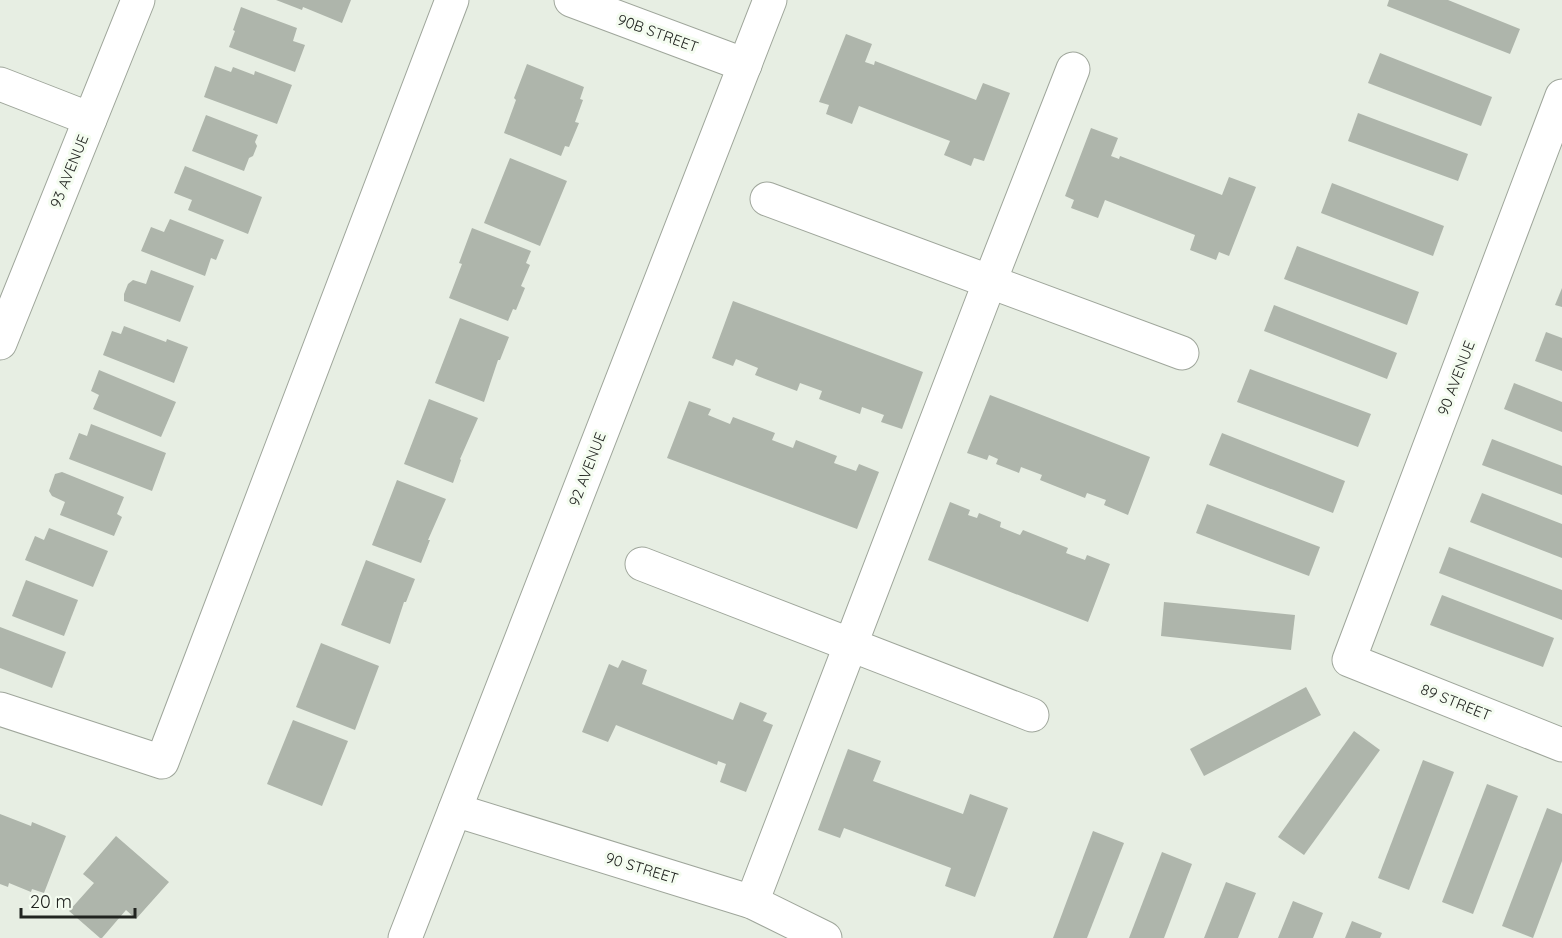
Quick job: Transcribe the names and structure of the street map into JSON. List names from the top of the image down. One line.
{"streets":{"street":["90B STREET","93 AVENUE","90 AVENUE","92 AVENUE","89 STREET","90 STREET"]},"crossings":[["90B STREET","92 AVENUE"],["90 AVENUE","89 STREET"],["92 AVENUE","90 STREET"]],"scale_bar":"20 m"}
